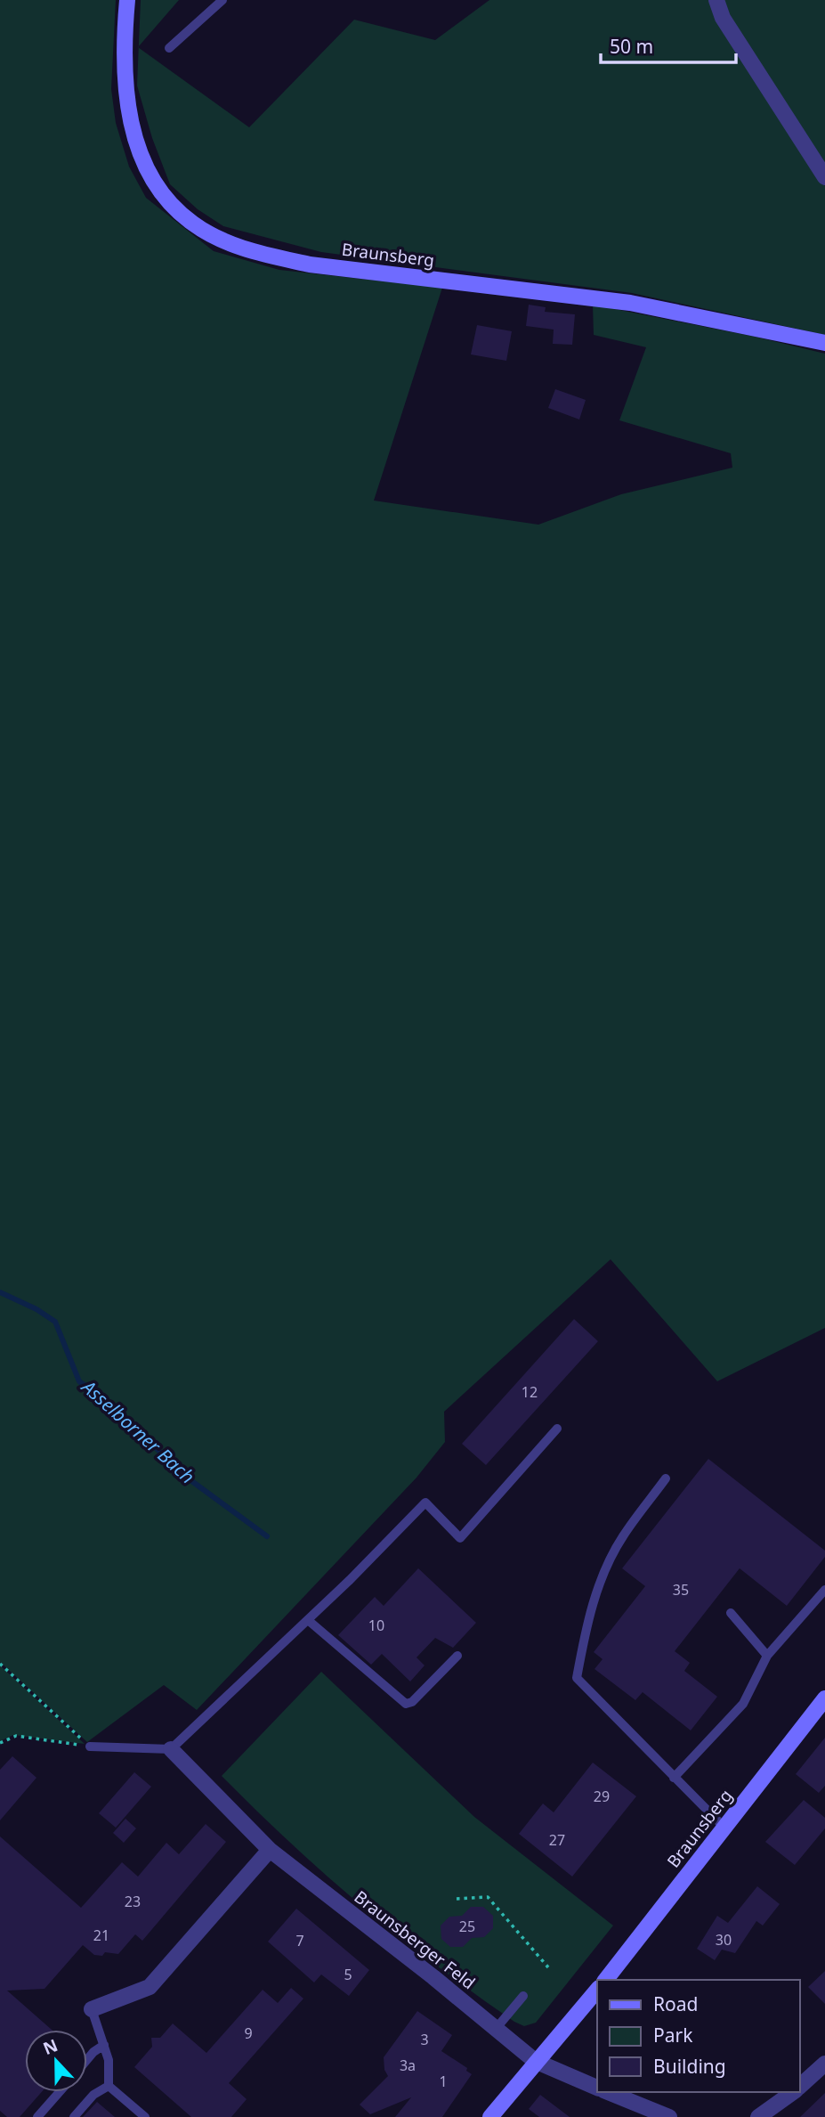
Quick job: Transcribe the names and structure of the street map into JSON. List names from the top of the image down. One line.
{"streets":{"main road":["Braunsberg"],"street":["Braunsberger Feld"]},"water":["Asselborner Bach"],"house_numbers":["12","35","10","29","27","23","25","21","30","7","5","9","3","3a","1"],"legend":["Road","Park","Building"],"scale_bar":"50 m","north":"top"}
